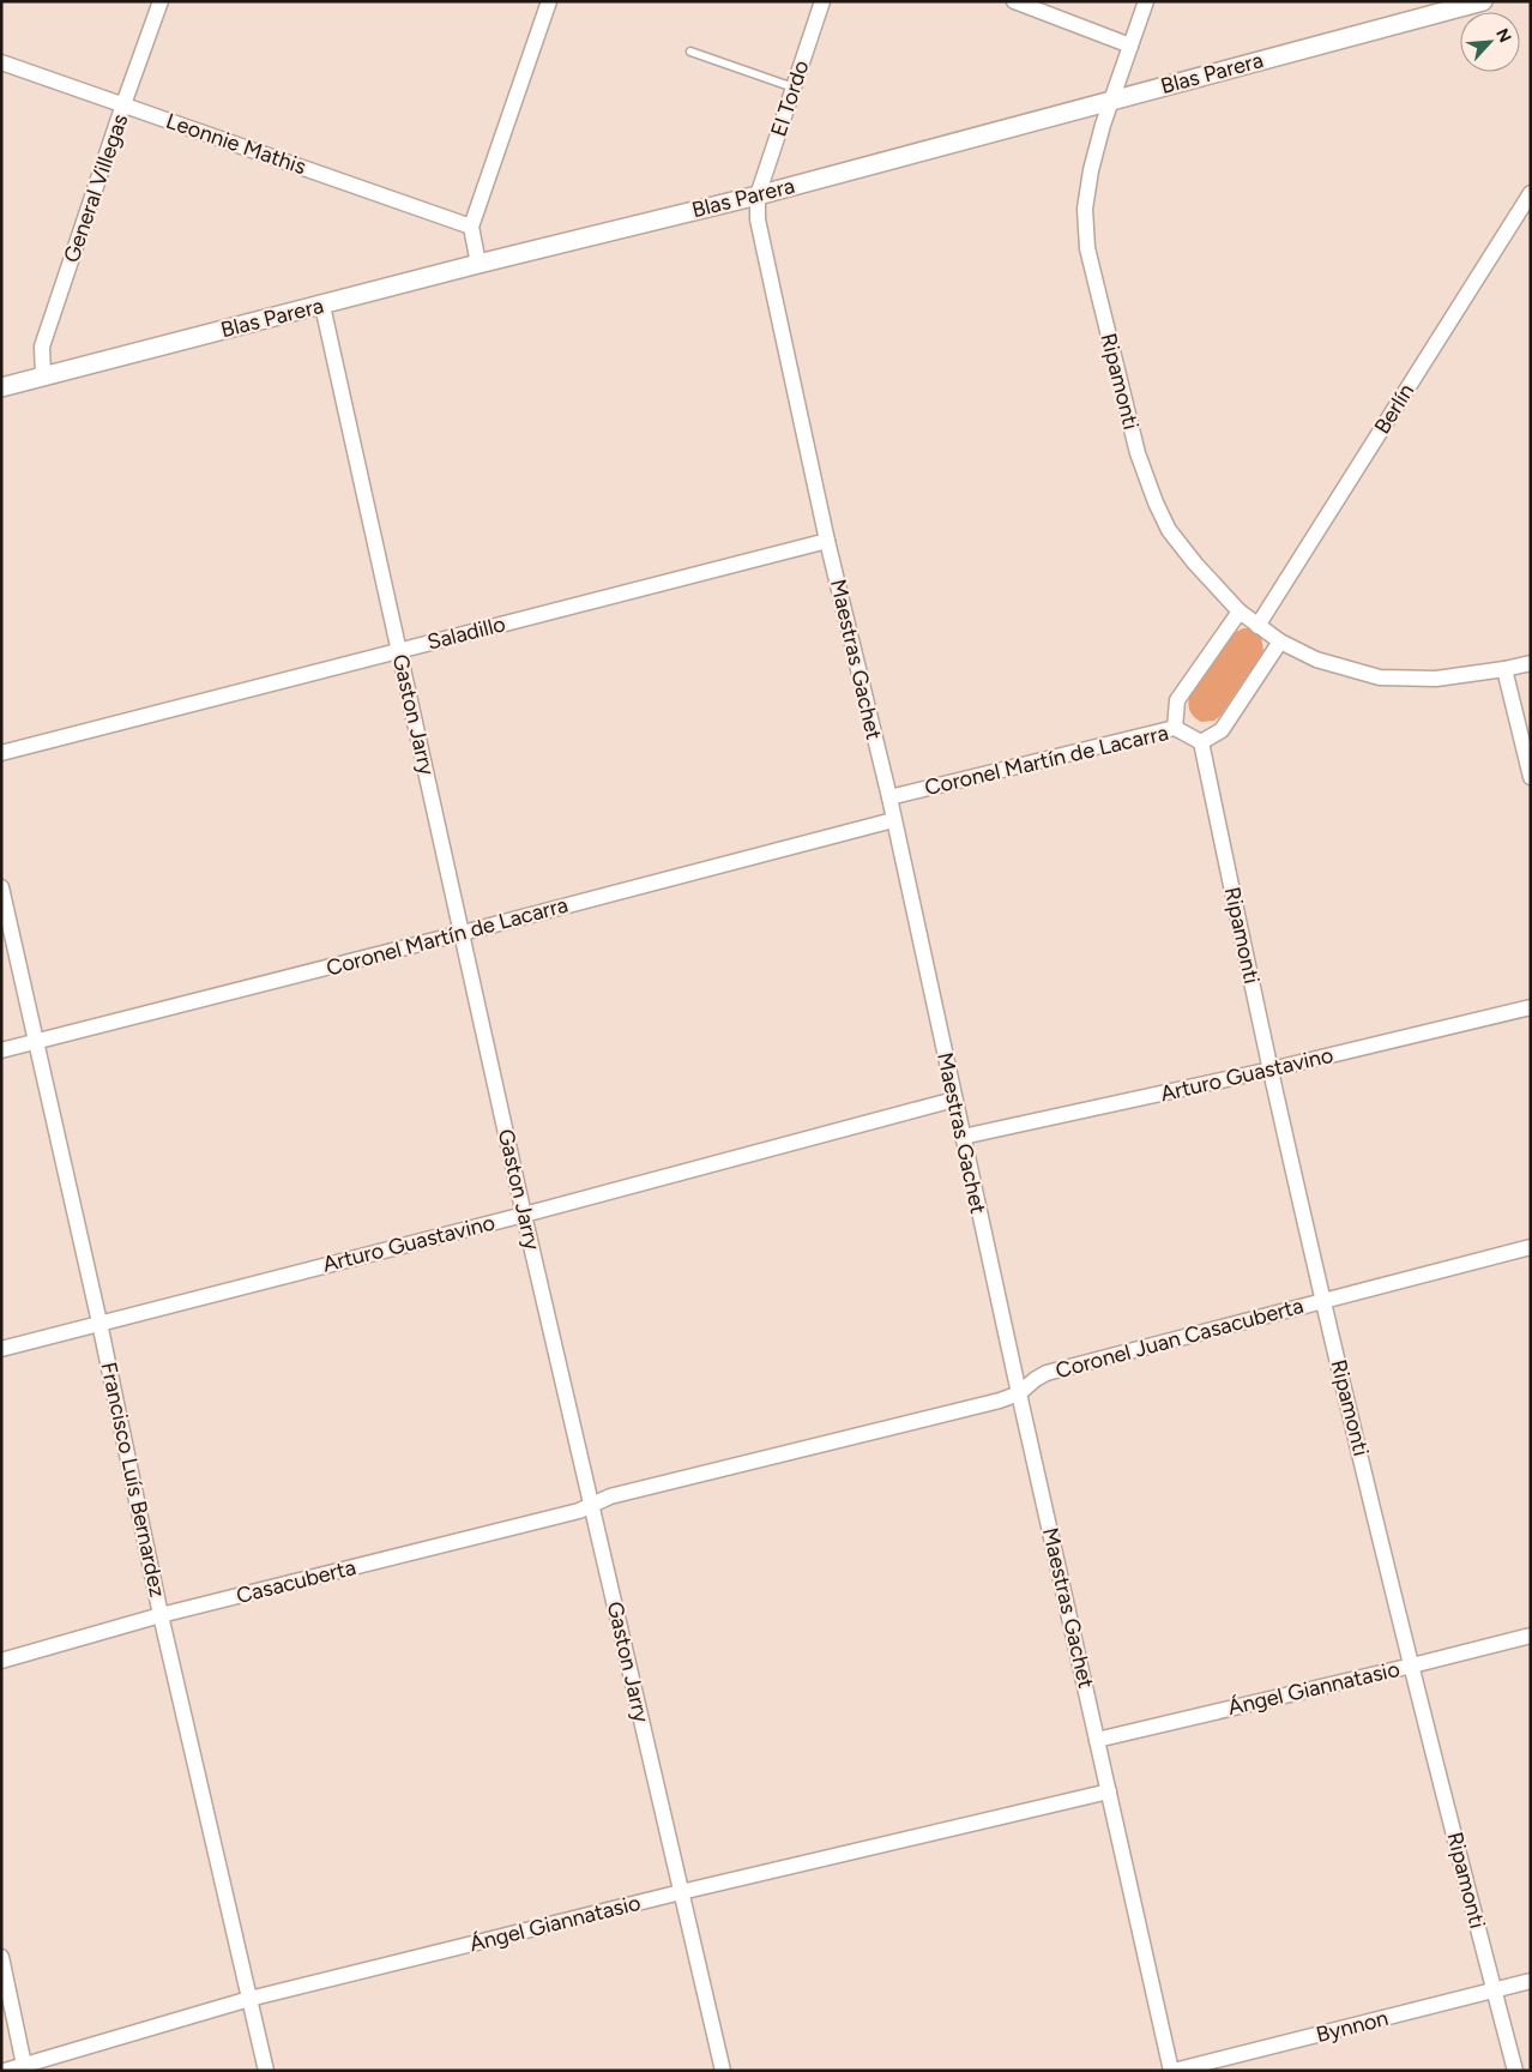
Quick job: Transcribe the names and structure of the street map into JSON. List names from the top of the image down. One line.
{"streets":{"street":["Blas Parera","El Tordo","Leonnie Mathis","General Villegas","Ripamonti","Berlín","Saladillo","Maestras Gachet","Gaston Jarry","Coronel Martín de Lacarra","Arturo Guastavino","Coronel Juan Casacuberta","Francisco Luís Bernardez","Casacuberta","Ángel Giannatasio","Bynnon"]},"crossings":[["Blas Parera","El Tordo"],["Blas Parera","General Villegas"],["Blas Parera","Ripamonti"],["Blas Parera","Maestras Gachet"],["Blas Parera","Gaston Jarry"],["El Tordo","Maestras Gachet"],["Leonnie Mathis","General Villegas"],["Ripamonti","Berlín"],["Ripamonti","Coronel Martín de Lacarra"],["Ripamonti","Arturo Guastavino"],["Ripamonti","Coronel Juan Casacuberta"],["Ripamonti","Ángel Giannatasio"],["Ripamonti","Bynnon"],["Saladillo","Maestras Gachet"],["Saladillo","Gaston Jarry"],["Maestras Gachet","Coronel Martín de Lacarra"],["Maestras Gachet","Arturo Guastavino"],["Maestras Gachet","Coronel Juan Casacuberta"],["Maestras Gachet","Ángel Giannatasio"],["Maestras Gachet","Bynnon"],["Gaston Jarry","Coronel Martín de Lacarra"],["Gaston Jarry","Arturo Guastavino"],["Gaston Jarry","Coronel Juan Casacuberta"],["Gaston Jarry","Casacuberta"],["Gaston Jarry","Ángel Giannatasio"],["Coronel Martín de Lacarra","Francisco Luís Bernardez"],["Arturo Guastavino","Francisco Luís Bernardez"],["Coronel Juan Casacuberta","Casacuberta"],["Francisco Luís Bernardez","Casacuberta"],["Francisco Luís Bernardez","Ángel Giannatasio"]],"north":"top right"}
